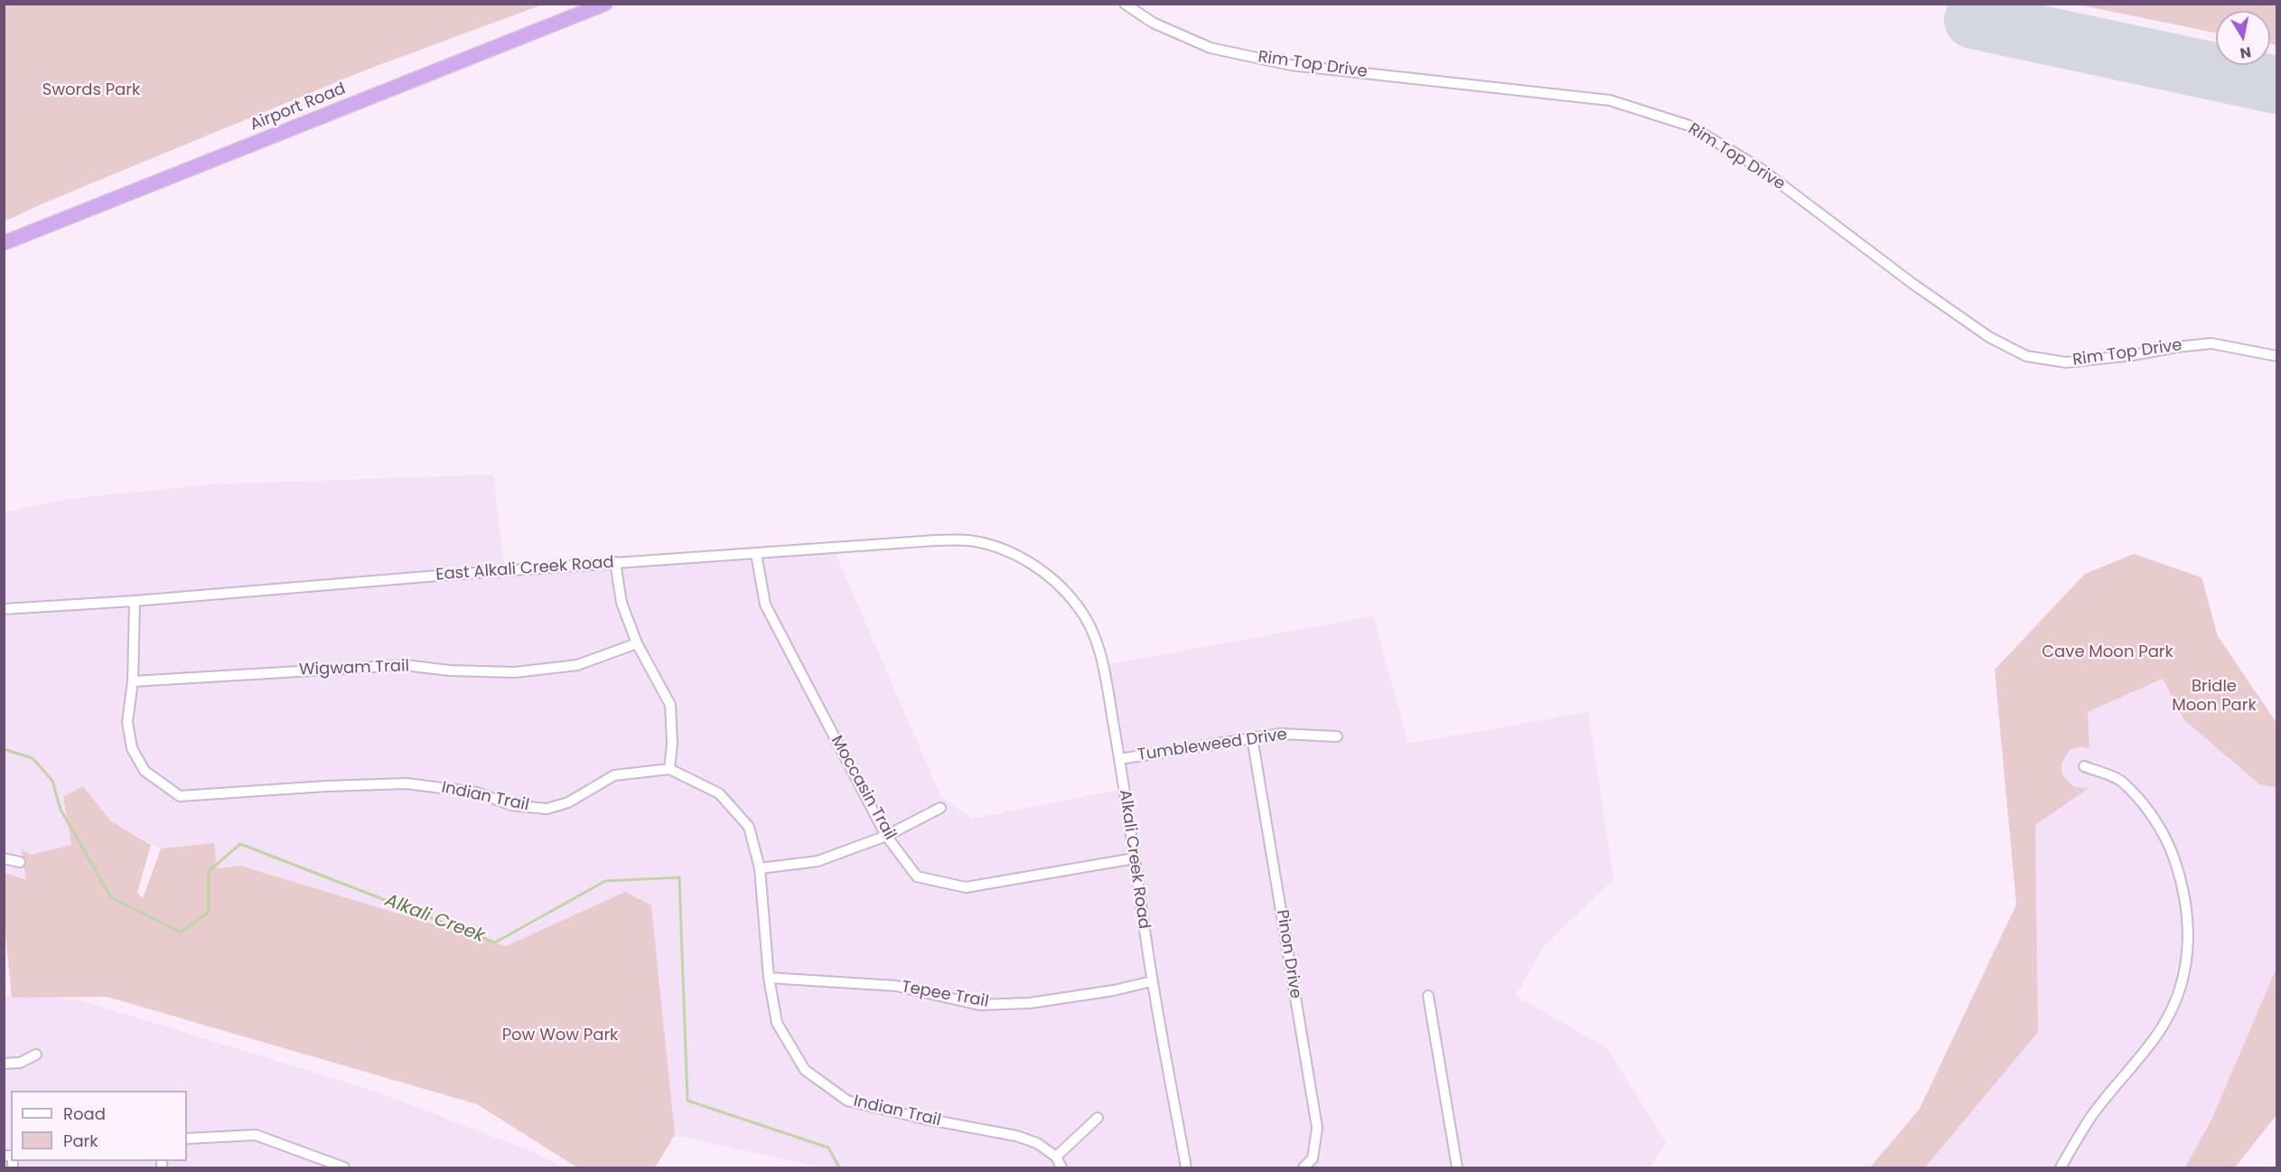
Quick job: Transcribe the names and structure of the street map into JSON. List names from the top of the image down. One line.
{"streets":{"highway":["Airport Road"],"street":["Rim Top Drive","East Alkali Creek Road","Wigwam Trail","Tumbleweed Drive","Moccasin Trail","Indian Trail","Alkali Creek Road","Pinon Drive","Tepee Trail"]},"crossings":[["East Alkali Creek Road","Moccasin Trail"],["East Alkali Creek Road","Indian Trail"],["East Alkali Creek Road","Alkali Creek Road"],["Wigwam Trail","Indian Trail"],["Tumbleweed Drive","Alkali Creek Road"],["Tumbleweed Drive","Pinon Drive"],["Moccasin Trail","Alkali Creek Road"],["Indian Trail","Tepee Trail"],["Alkali Creek Road","Tepee Trail"]],"water":["Alkali Creek"],"parks":["Swords Park","Cave Moon Park","Bridle Moon Park","Pow Wow Park"],"legend":["Road","Park"],"north":"bottom"}
